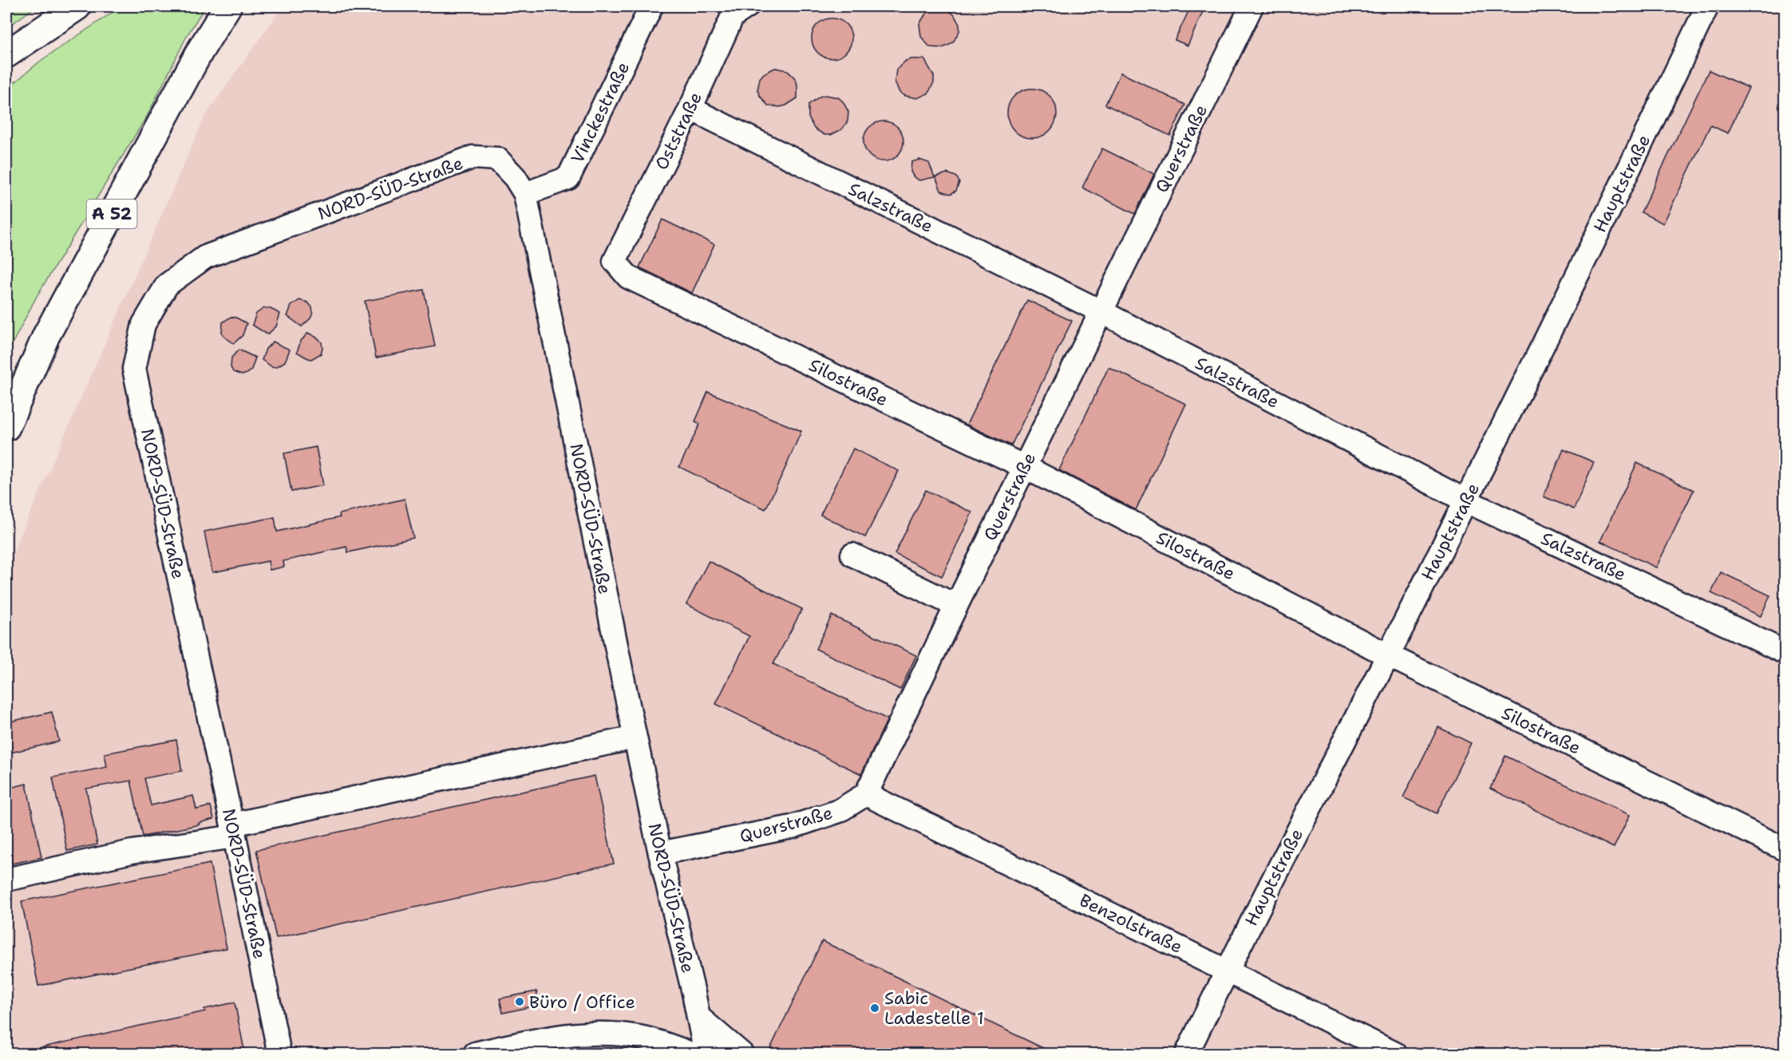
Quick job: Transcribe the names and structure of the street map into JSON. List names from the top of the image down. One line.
{"streets":{"highway":["A 52"],"lane":["Vinckestraße","Oststraße","Querstraße","Hauptstraße","NORD-SÜD-Straße","Salzstraße","Silostraße","Benzolstraße"]},"crossings":[["Vinckestraße","NORD-SÜD-Straße"],["Oststraße","Salzstraße"],["Oststraße","Silostraße"],["Querstraße","NORD-SÜD-Straße"],["Querstraße","Salzstraße"],["Querstraße","Silostraße"],["Querstraße","Benzolstraße"],["Hauptstraße","Salzstraße"],["Hauptstraße","Silostraße"],["Hauptstraße","Benzolstraße"]],"places":["Büro / Office","Sabic Ladestelle 1"]}
